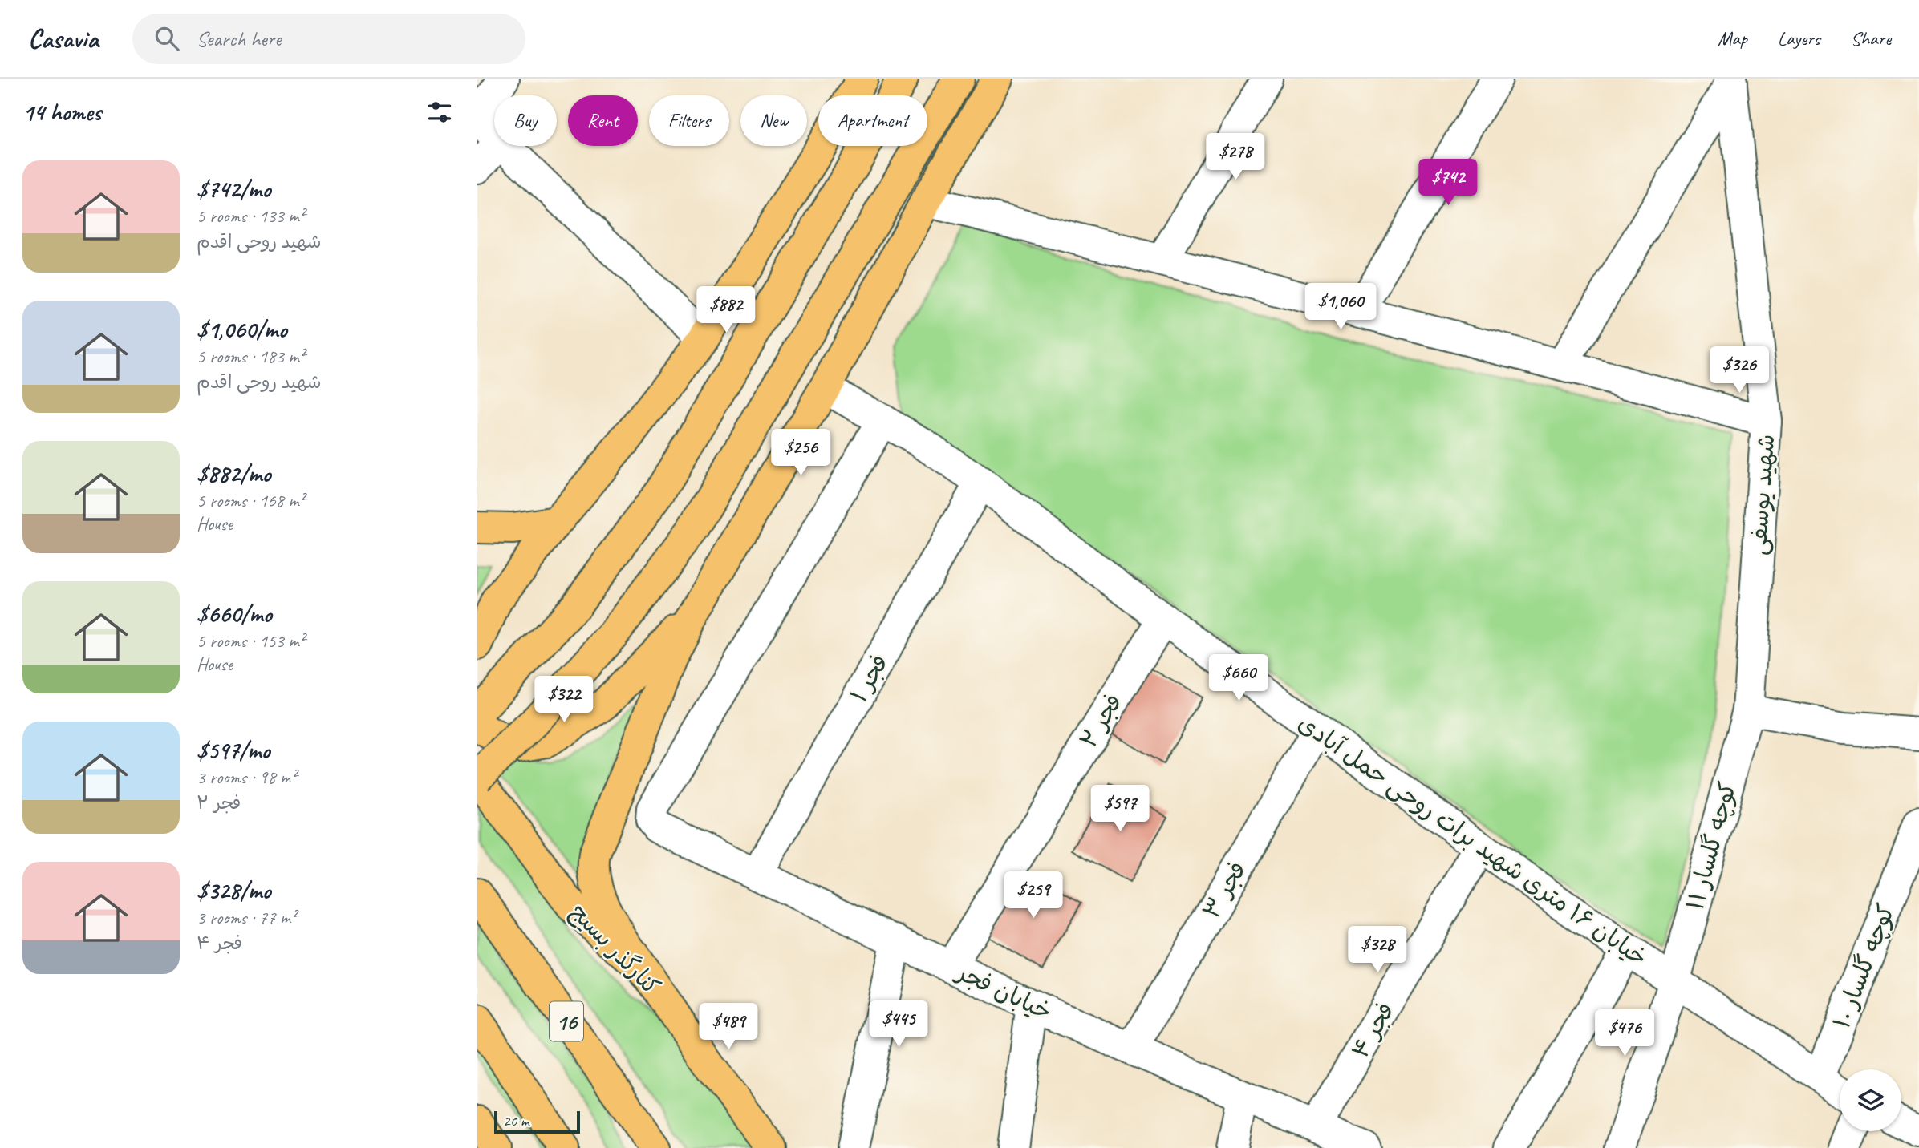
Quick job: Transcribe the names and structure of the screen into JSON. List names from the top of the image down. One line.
{"streets":{"main road":["کنارگذر بسیج","16"],"street":["شهید یوسفی","فجر ۱","فجر ۲","خیابان ۱۶ متری شهید برات روحی حمل آبادی","کوچه گلسار ۱۱","فجر ۳","کوچه گلسار ۱۰","خیابان فجر","فجر ۴"]},"crossings":[["شهید یوسفی","کوچه گلسار ۱۱"],["فجر ۱","خیابان ۱۶ متری شهید برات روحی حمل آبادی"],["فجر ۱","خیابان فجر"],["فجر ۲","خیابان ۱۶ متری شهید برات روحی حمل آبادی"],["فجر ۲","خیابان فجر"],["خیابان ۱۶ متری شهید برات روحی حمل آبادی","کوچه گلسار ۱۱"],["خیابان ۱۶ متری شهید برات روحی حمل آبادی","فجر ۳"],["خیابان ۱۶ متری شهید برات روحی حمل آبادی","کوچه گلسار ۱۰"],["خیابان ۱۶ متری شهید برات روحی حمل آبادی","خیابان فجر"],["خیابان ۱۶ متری شهید برات روحی حمل آبادی","فجر ۴"],["فجر ۳","خیابان فجر"],["خیابان فجر","فجر ۴"]],"scale_bar":"20 m","page":{"header":"Casavia","search":"Search here","nav":["Map","Layers","Share"],"heading":"14 homes","chip":["Buy","Rent","Filters","New","Apartment"],"price":["$278","$742","$1,060","$882","$326","$256","$660","$322","$597","$259","$328","$445","$489","$476"],"list":[{"name":"$742/mo","note":"5 rooms · 133 m² · شهید روحی اقدم"},{"name":"$1,060/mo","note":"5 rooms · 183 m² · شهید روحی اقدم"},{"name":"$882/mo","note":"5 rooms · 168 m² · House"},{"name":"$660/mo","note":"5 rooms · 153 m² · House"},{"name":"$597/mo","note":"3 rooms · 98 m² · فجر ۲"},{"name":"$328/mo","note":"3 rooms · 77 m² · فجر ۴"}],"scale":"20 m"}}
